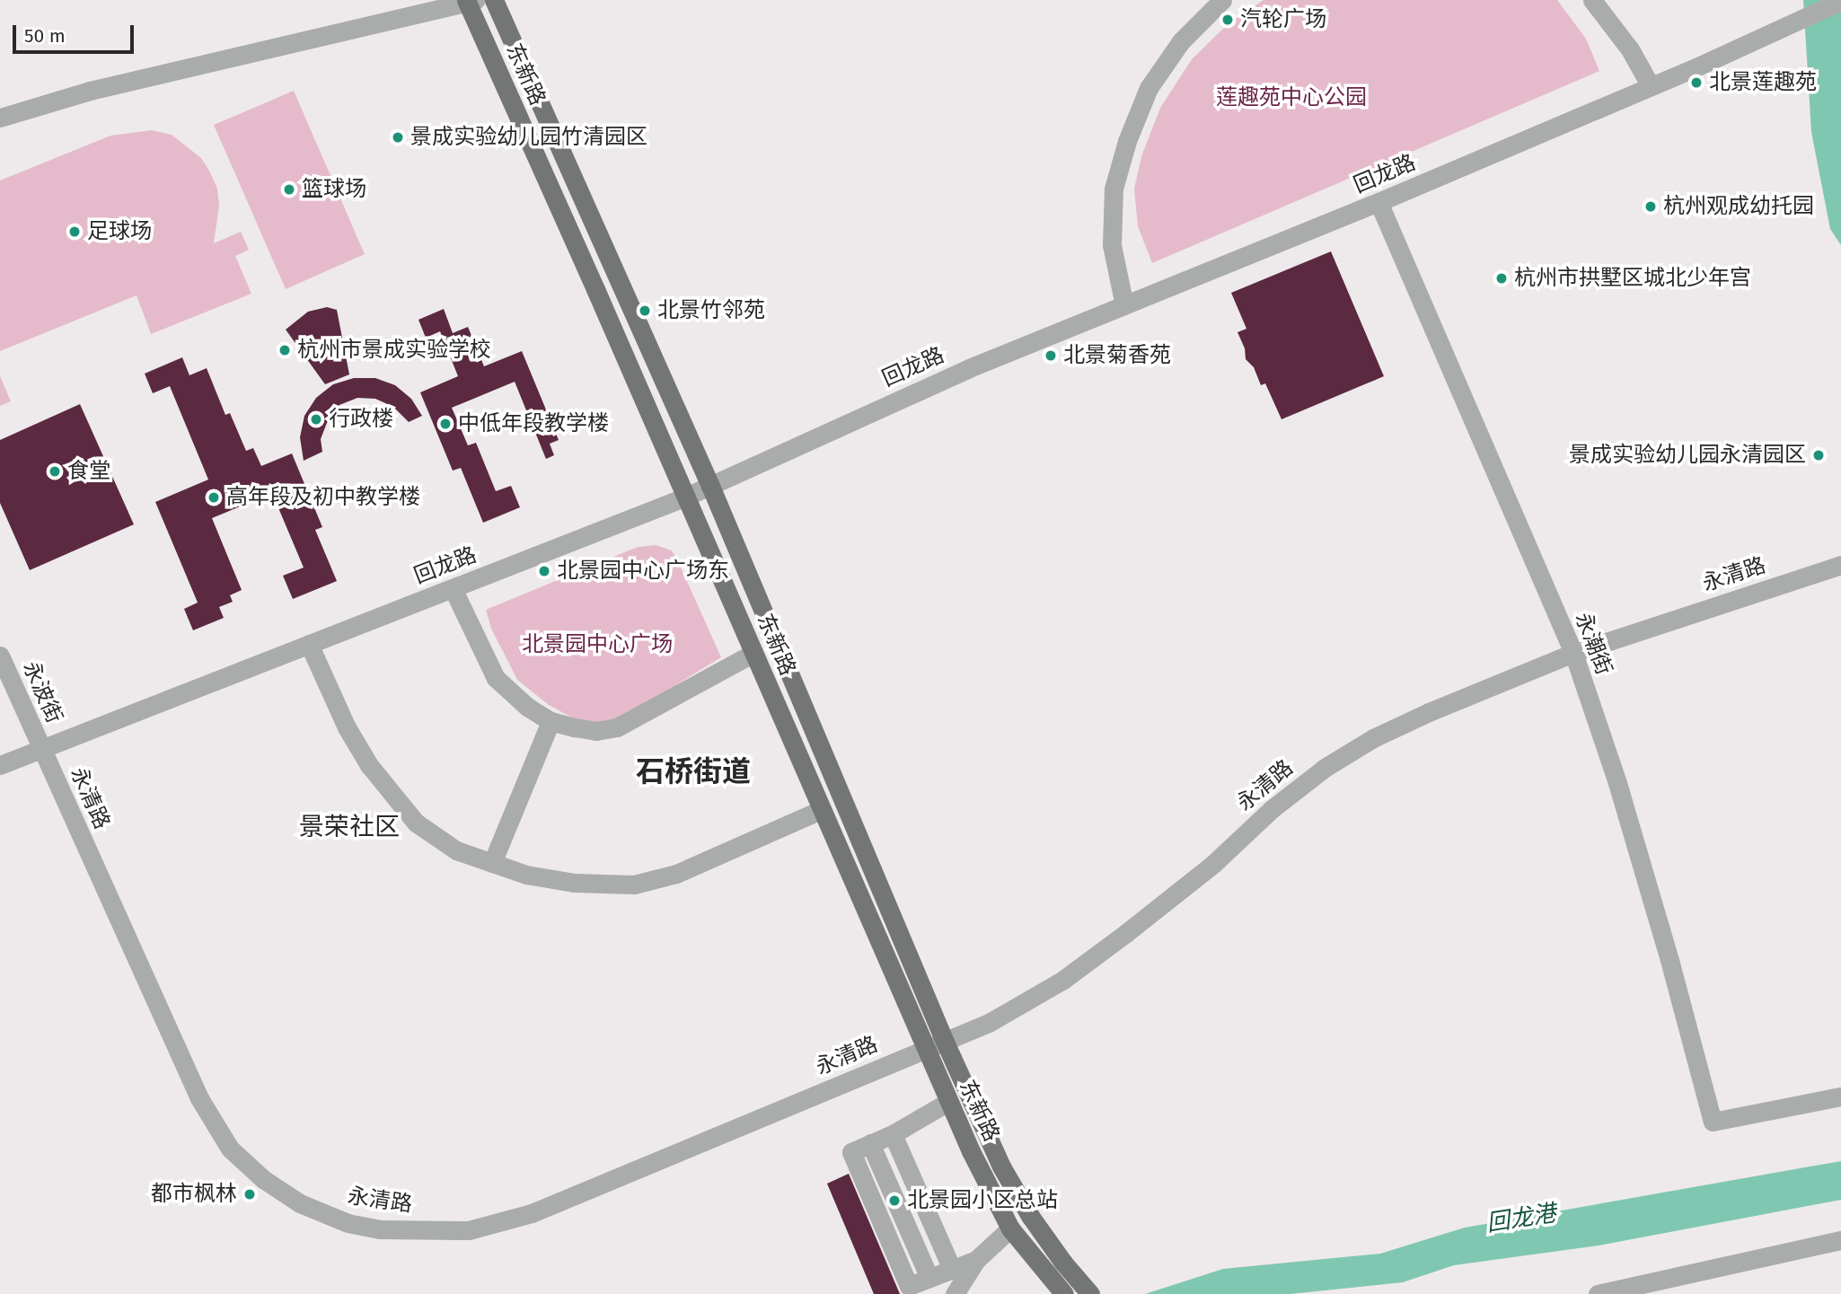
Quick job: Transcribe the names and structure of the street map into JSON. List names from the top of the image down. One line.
{"streets":{"main road":["东新路"],"street":["回龙路","永清路","永潮街","永波街"]},"crossings":[["东新路","回龙路"],["东新路","永清路"],["回龙路","永清路"],["回龙路","永潮街"],["回龙路","永波街"],["永清路","永潮街"],["永清路","永波街"]],"districts":["石桥街道","景荣社区"],"water":["回龙港"],"parks":["莲趣苑中心公园","北景园中心广场"],"places":["汽轮广场","北景莲趣苑","景成实验幼儿园竹清园区","篮球场","杭州观成幼托园","足球场","杭州市拱墅区城北少年宫","北景竹邻苑","杭州市景成实验学校","北景菊香苑","行政楼","中低年段教学楼","景成实验幼儿园永清园区","食堂","高年段及初中教学楼","北景园中心广场东","都市枫林","北景园小区总站"],"scale_bar":"50 m"}
